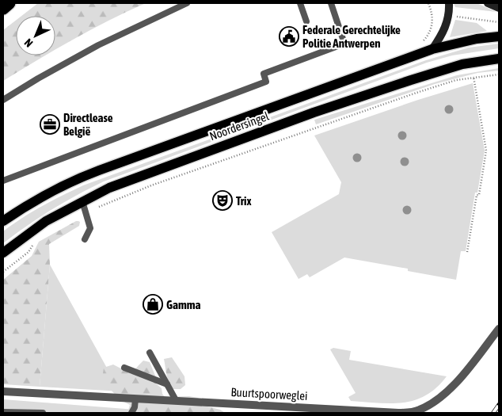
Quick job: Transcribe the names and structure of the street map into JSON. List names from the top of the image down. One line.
{"streets":{"main road":["Noordersingel"],"street":["Buurtspoorweglei"]},"places":{"public building":["Federale Gerechtelijke Politie Antwerpen"],"office":["Directlease België"],"theatre":["Trix"],"shop":["Gamma"]},"north":"bottom left"}
